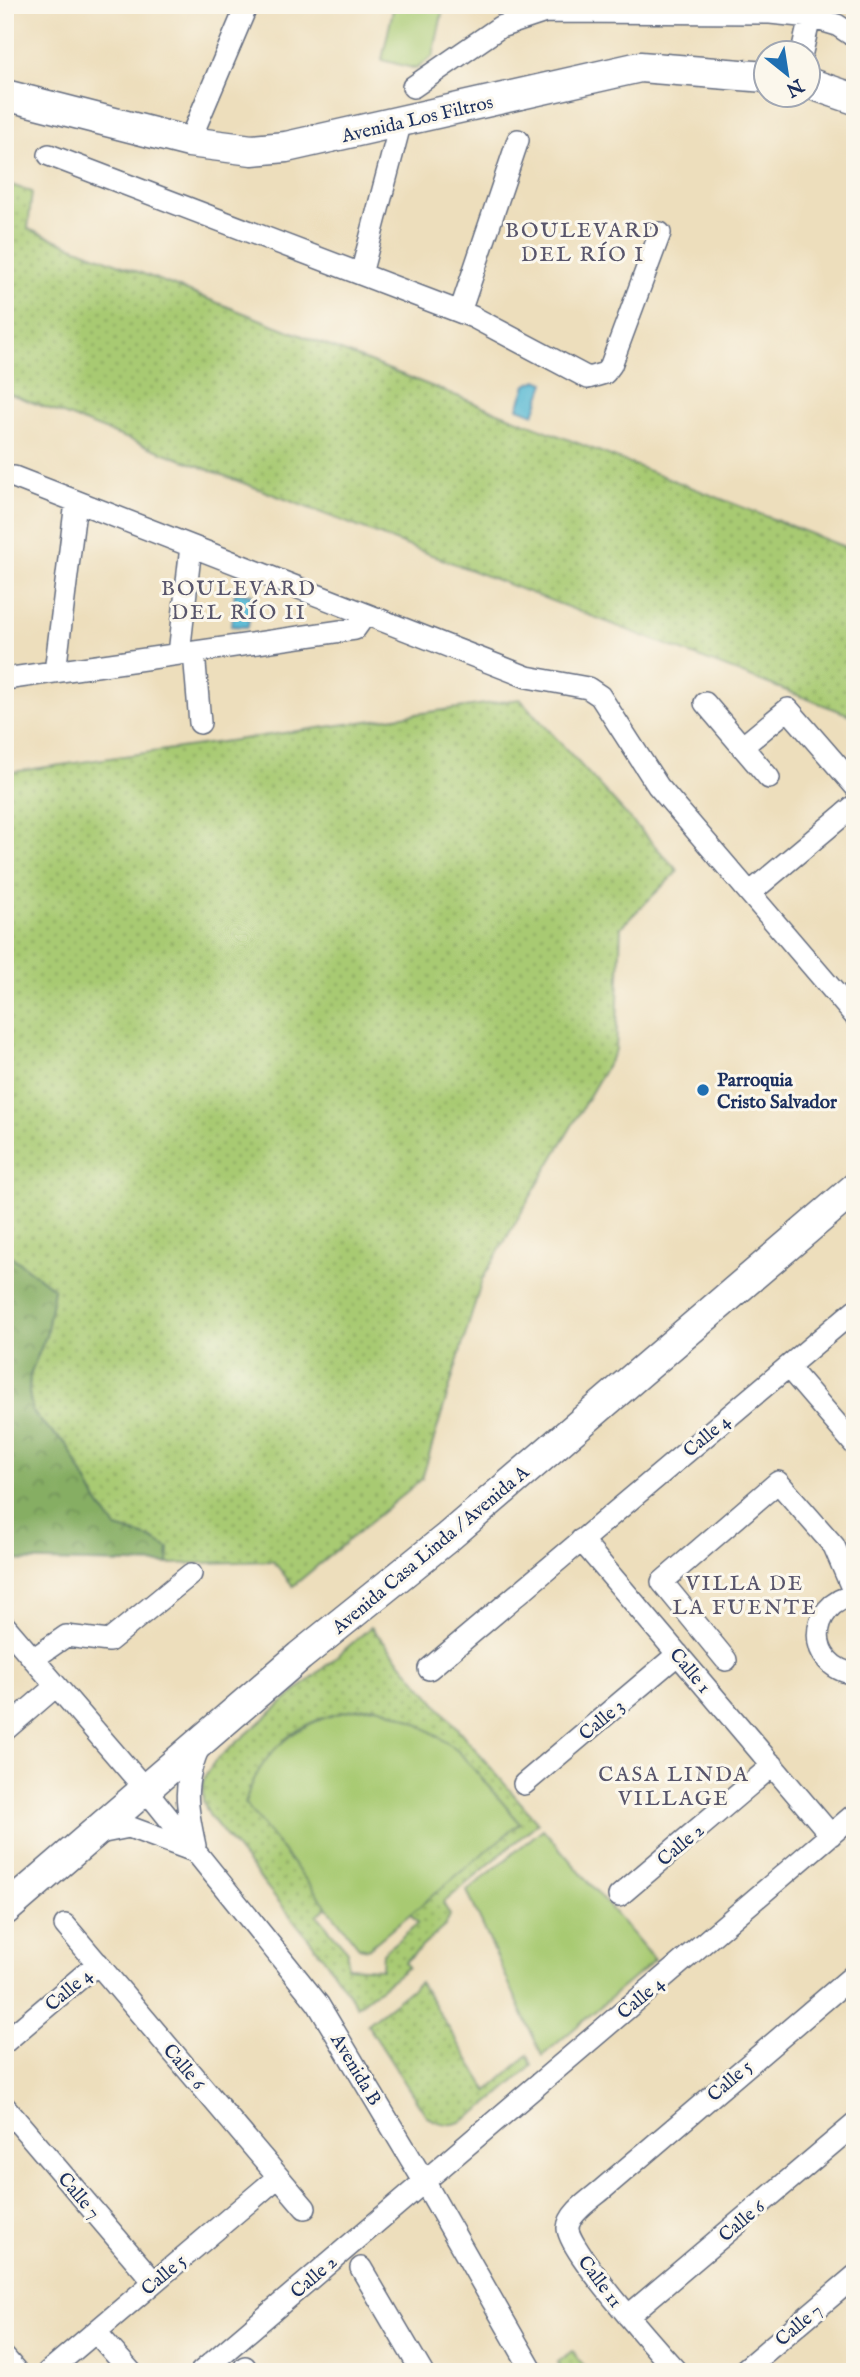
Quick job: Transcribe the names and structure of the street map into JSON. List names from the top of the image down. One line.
{"streets":{"street":["Avenida Los Filtros","Calle 4","Avenida Casa Linda / Avenida A","Calle 1","Calle 3","Calle 2","Calle 6","Avenida B","Calle 5","Calle 7","Calle 11"]},"crossings":[["Calle 4","Calle 1"],["Calle 4","Calle 2"],["Calle 4","Calle 6"],["Calle 4","Avenida B"],["Avenida Casa Linda / Avenida A","Avenida B"],["Calle 1","Calle 3"],["Calle 1","Calle 2"],["Calle 2","Avenida B"],["Calle 6","Calle 5"],["Calle 6","Calle 11"],["Calle 5","Calle 7"],["Calle 5","Calle 11"]],"districts":["BOULEVARD DEL RÍO I","BOULEVARD DEL RÍO II","VILLA DE LA FUENTE","CASA LINDA VILLAGE"],"places":["Parroquia Cristo Salvador"],"north":"bottom right"}
